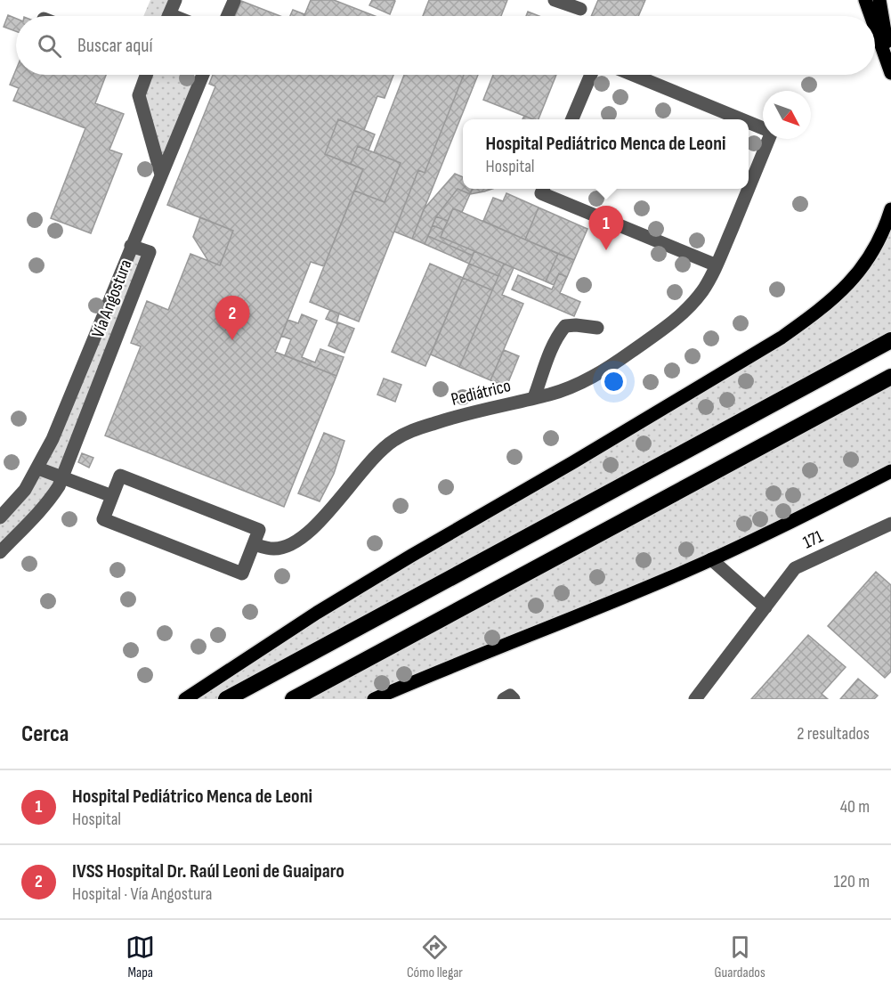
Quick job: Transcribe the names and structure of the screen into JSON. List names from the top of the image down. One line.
{"streets":{"street":["Vía Angostura","Pediátrico","171"]},"north":"bottom right","page":{"search":"Buscar aquí","popup":["Hospital Pediátrico Menca de Leoni","Hospital"],"pins":["1","2"],"heading":["Cerca","2 resultados"],"list":[{"mark":"1","name":"Hospital Pediátrico Menca de Leoni","note":"Hospital","value":"40 m"},{"mark":"2","name":"IVSS Hospital Dr. Raúl Leoni de Guaiparo","note":"Hospital · Vía Angostura","value":"120 m"}],"nav":["Mapa","Cómo llegar","Guardados"]}}
